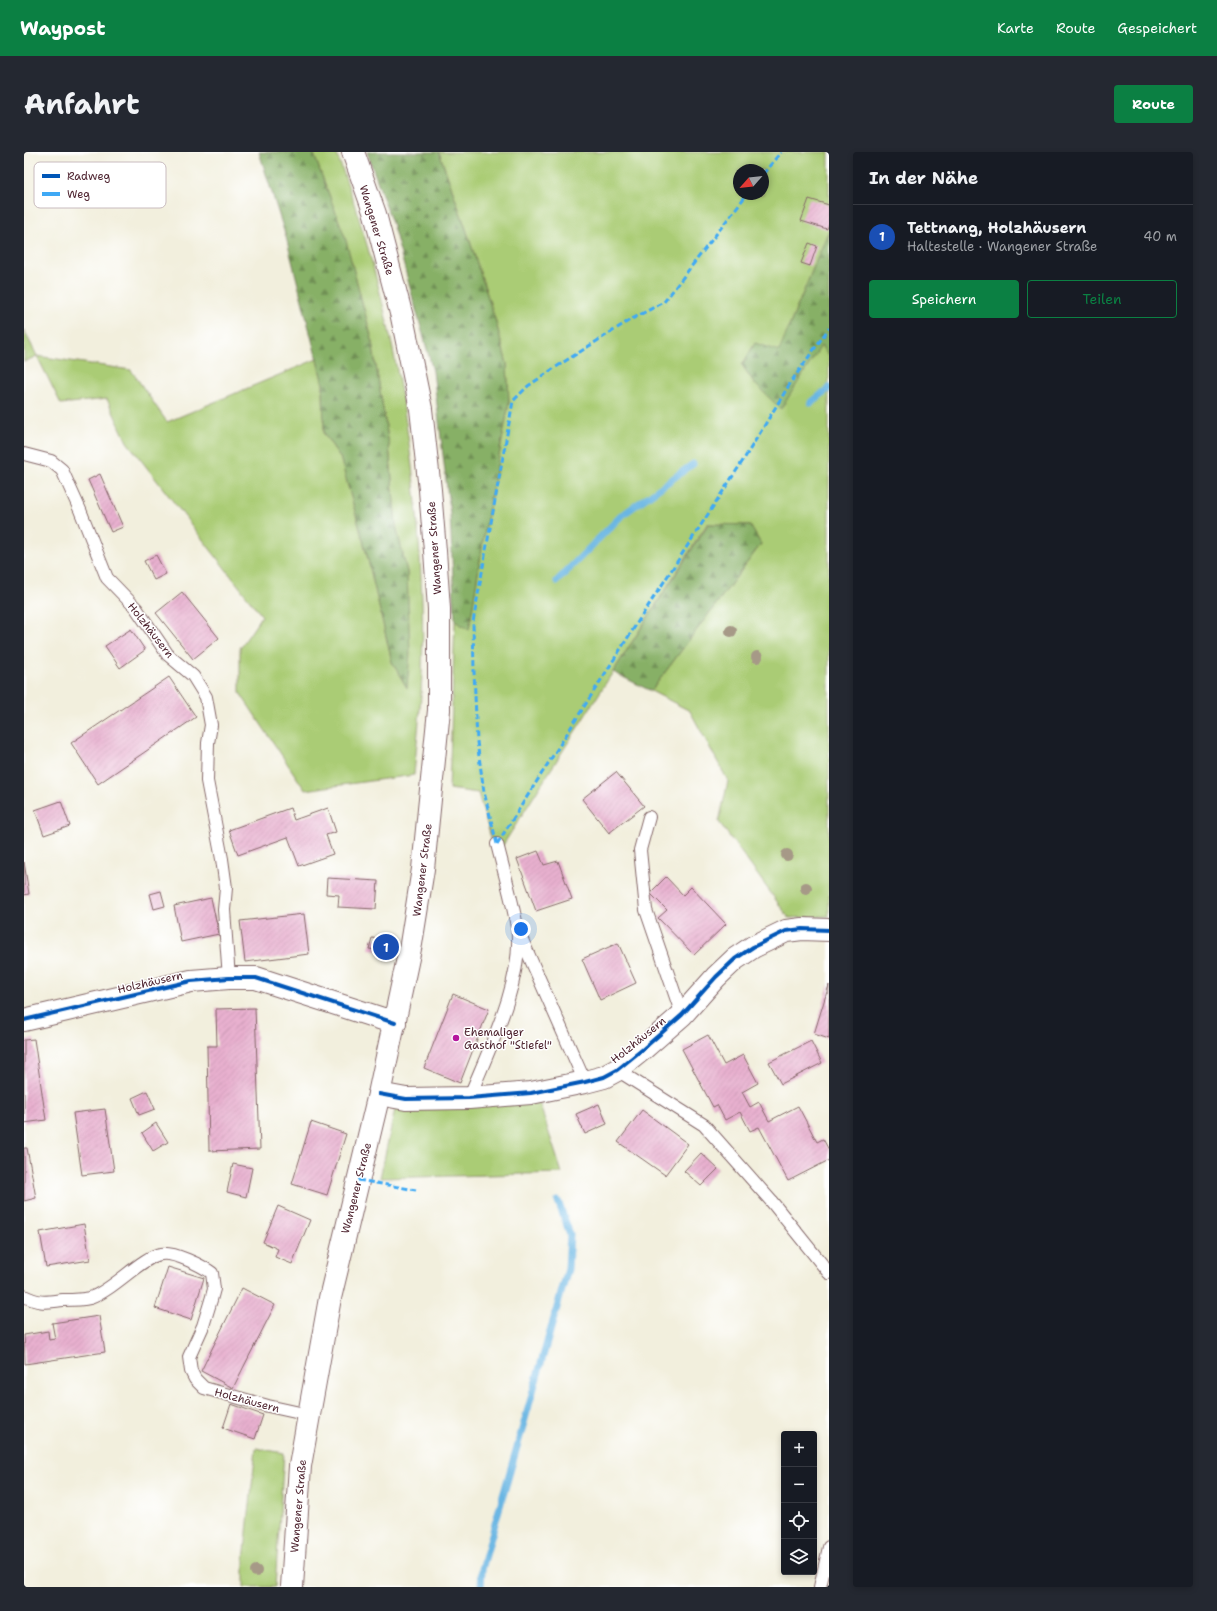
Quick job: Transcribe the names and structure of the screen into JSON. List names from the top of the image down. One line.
{"streets":{"main road":["Wangener Straße","Holzhäusern"]},"crossings":[["Wangener Straße","Holzhäusern"]],"places":["Ehemaliger Gasthof \"Stiefel\""],"legend":["Radweg","Weg"],"north":"bottom left","page":{"header":"Waypost","nav":["Karte","Route","Gespeichert"],"title":"Anfahrt","buttons":["Route",["Speichern","Teilen"]],"heading":"In der Nähe","list":[{"mark":"1","name":"Tettnang, Holzhäusern","note":"Haltestelle · Wangener Straße","value":"40 m"}],"pins":"1","map_buttons":["+","−"]}}
